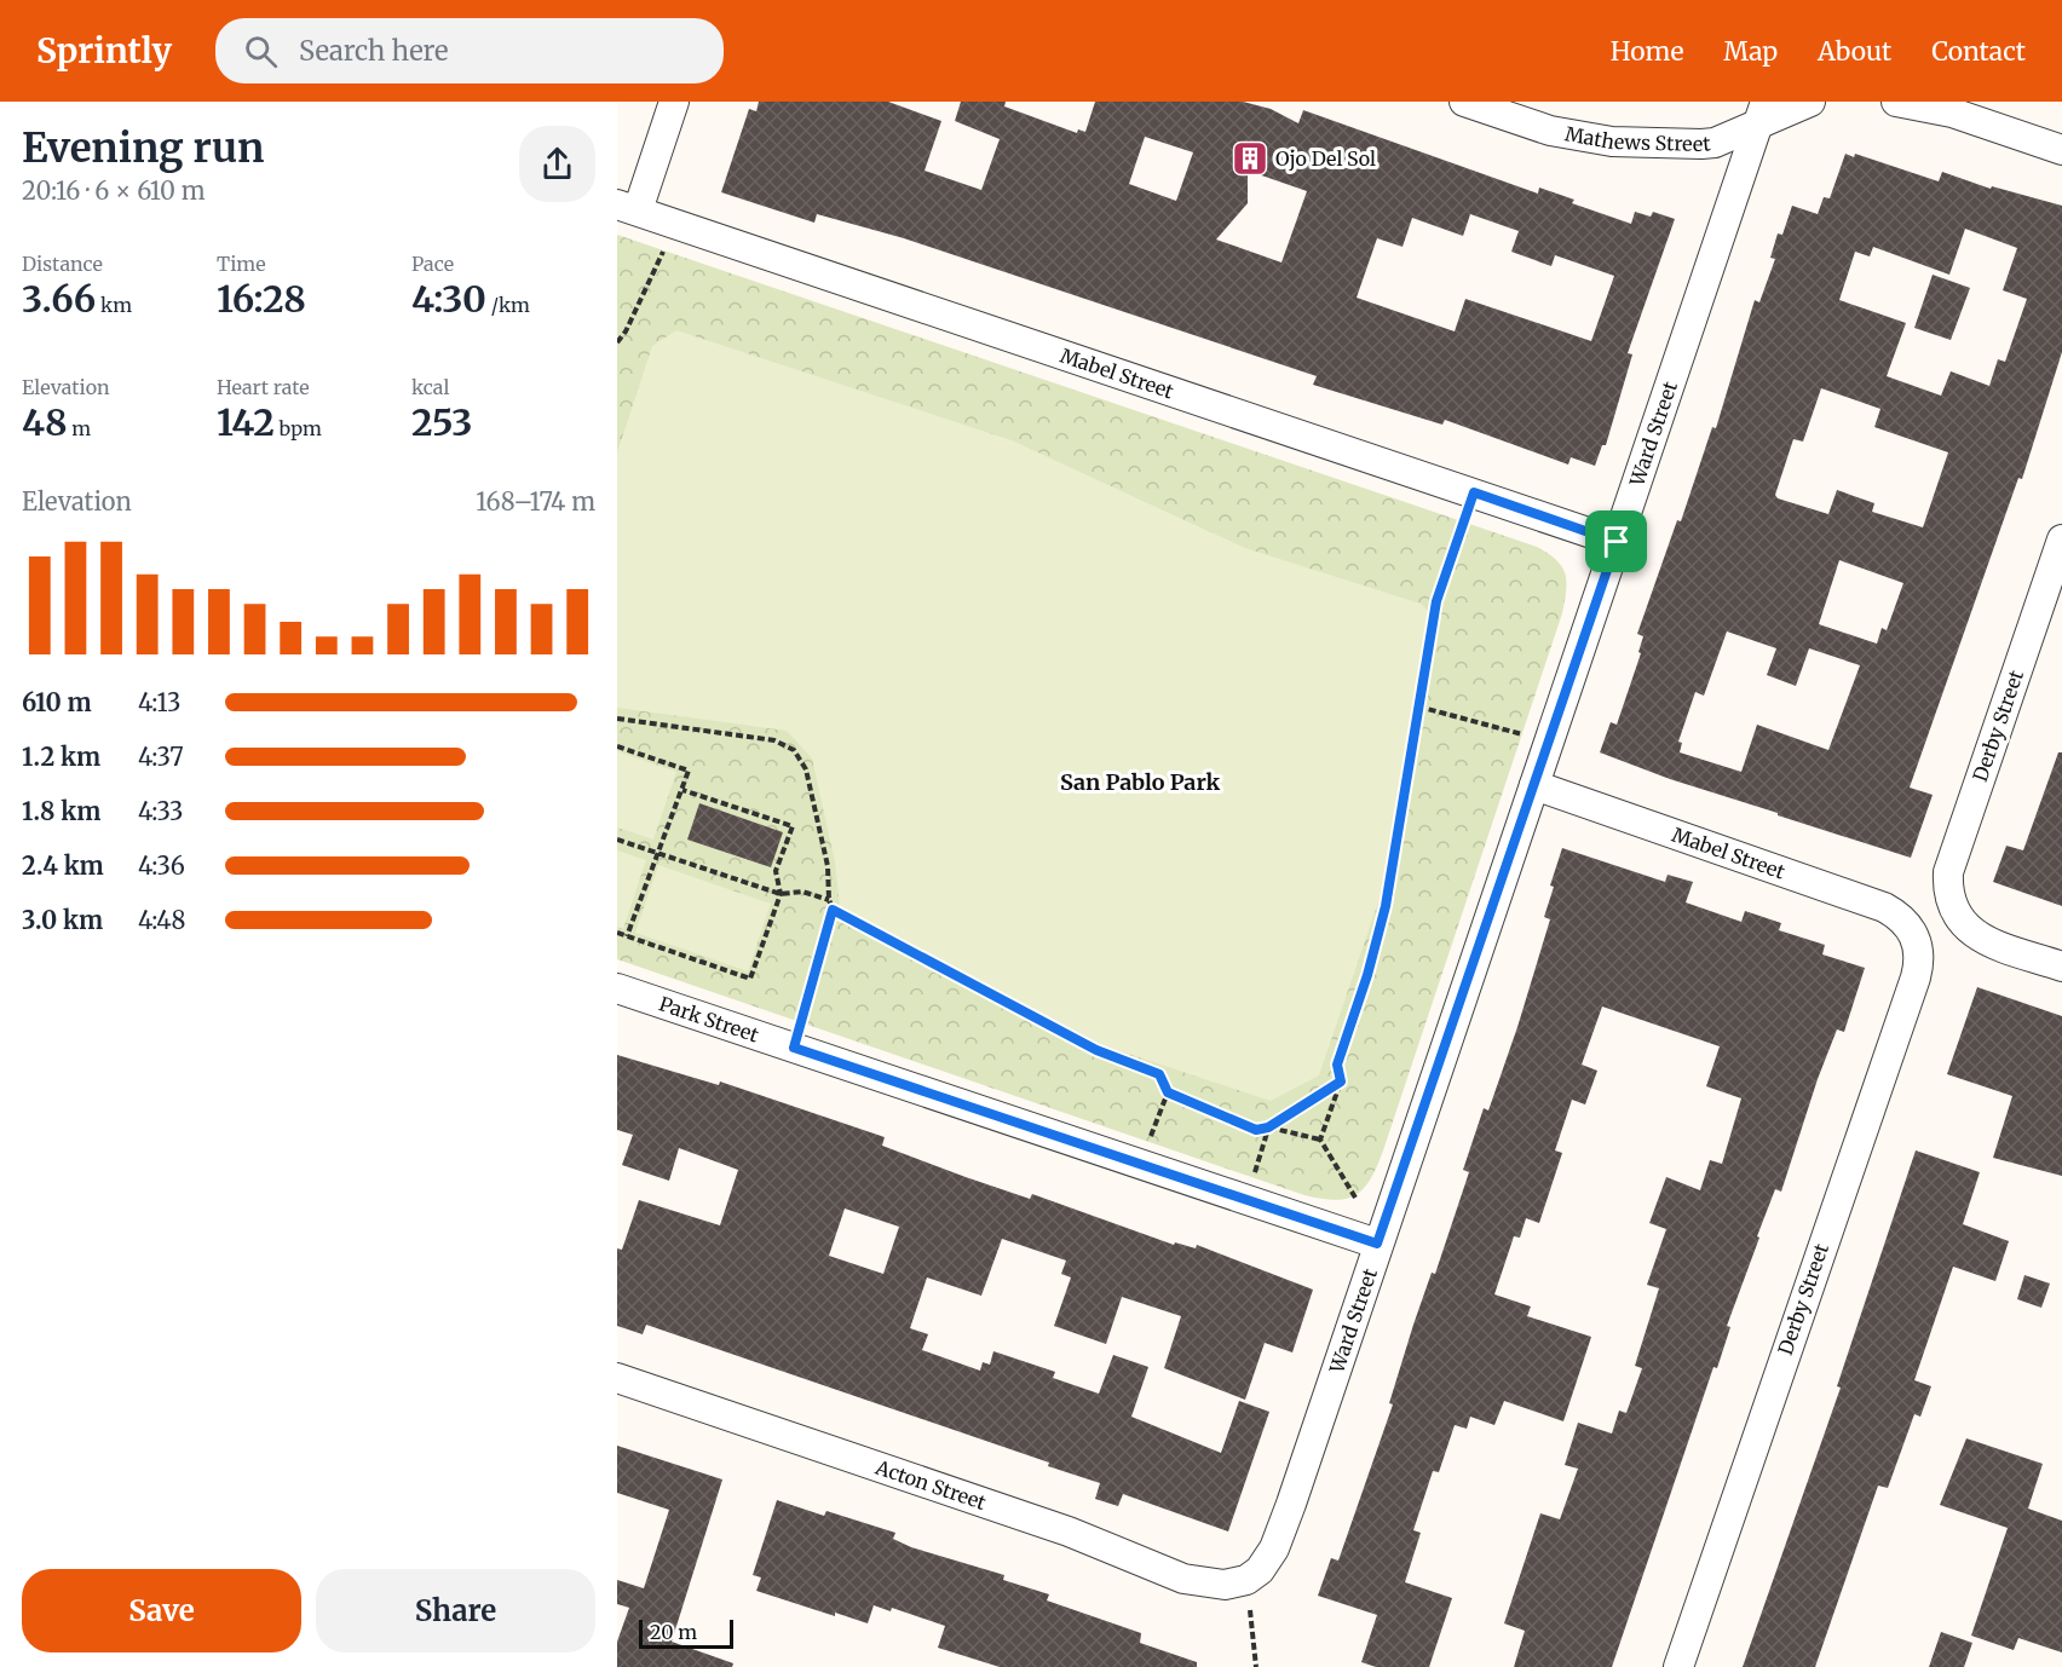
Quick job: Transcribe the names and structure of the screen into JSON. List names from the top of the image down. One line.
{"streets":{"street":["Mathews Street","Mabel Street","Ward Street","Derby Street","Park Street","Acton Street"]},"crossings":[["Mathews Street","Ward Street"],["Mabel Street","Ward Street"],["Mabel Street","Derby Street"],["Ward Street","Park Street"],["Ward Street","Acton Street"]],"districts":["San Pablo Park"],"places":{"building":["Ojo Del Sol"]},"scale_bar":"20 m","page":{"header":"Sprintly","search":"Search here","nav":["Home","Map","About","Contact"],"heading":["Evening run","20:16 · 6 × 610 m"],"stats":[["Distance","3.66 km"],["Time","16:28"],["Pace","4:30 /km"],["Elevation","48 m"],["Heart rate","142 bpm"],["kcal","253"]],"chart":["Elevation","168–174 m"],"list":[{"name":"610 m","note":"4:13"},{"name":"1.2 km","note":"4:37"},{"name":"1.8 km","note":"4:33"},{"name":"2.4 km","note":"4:36"},{"name":"3.0 km","note":"4:48"}],"buttons":["Save","Share"],"scale":"20 m"}}
